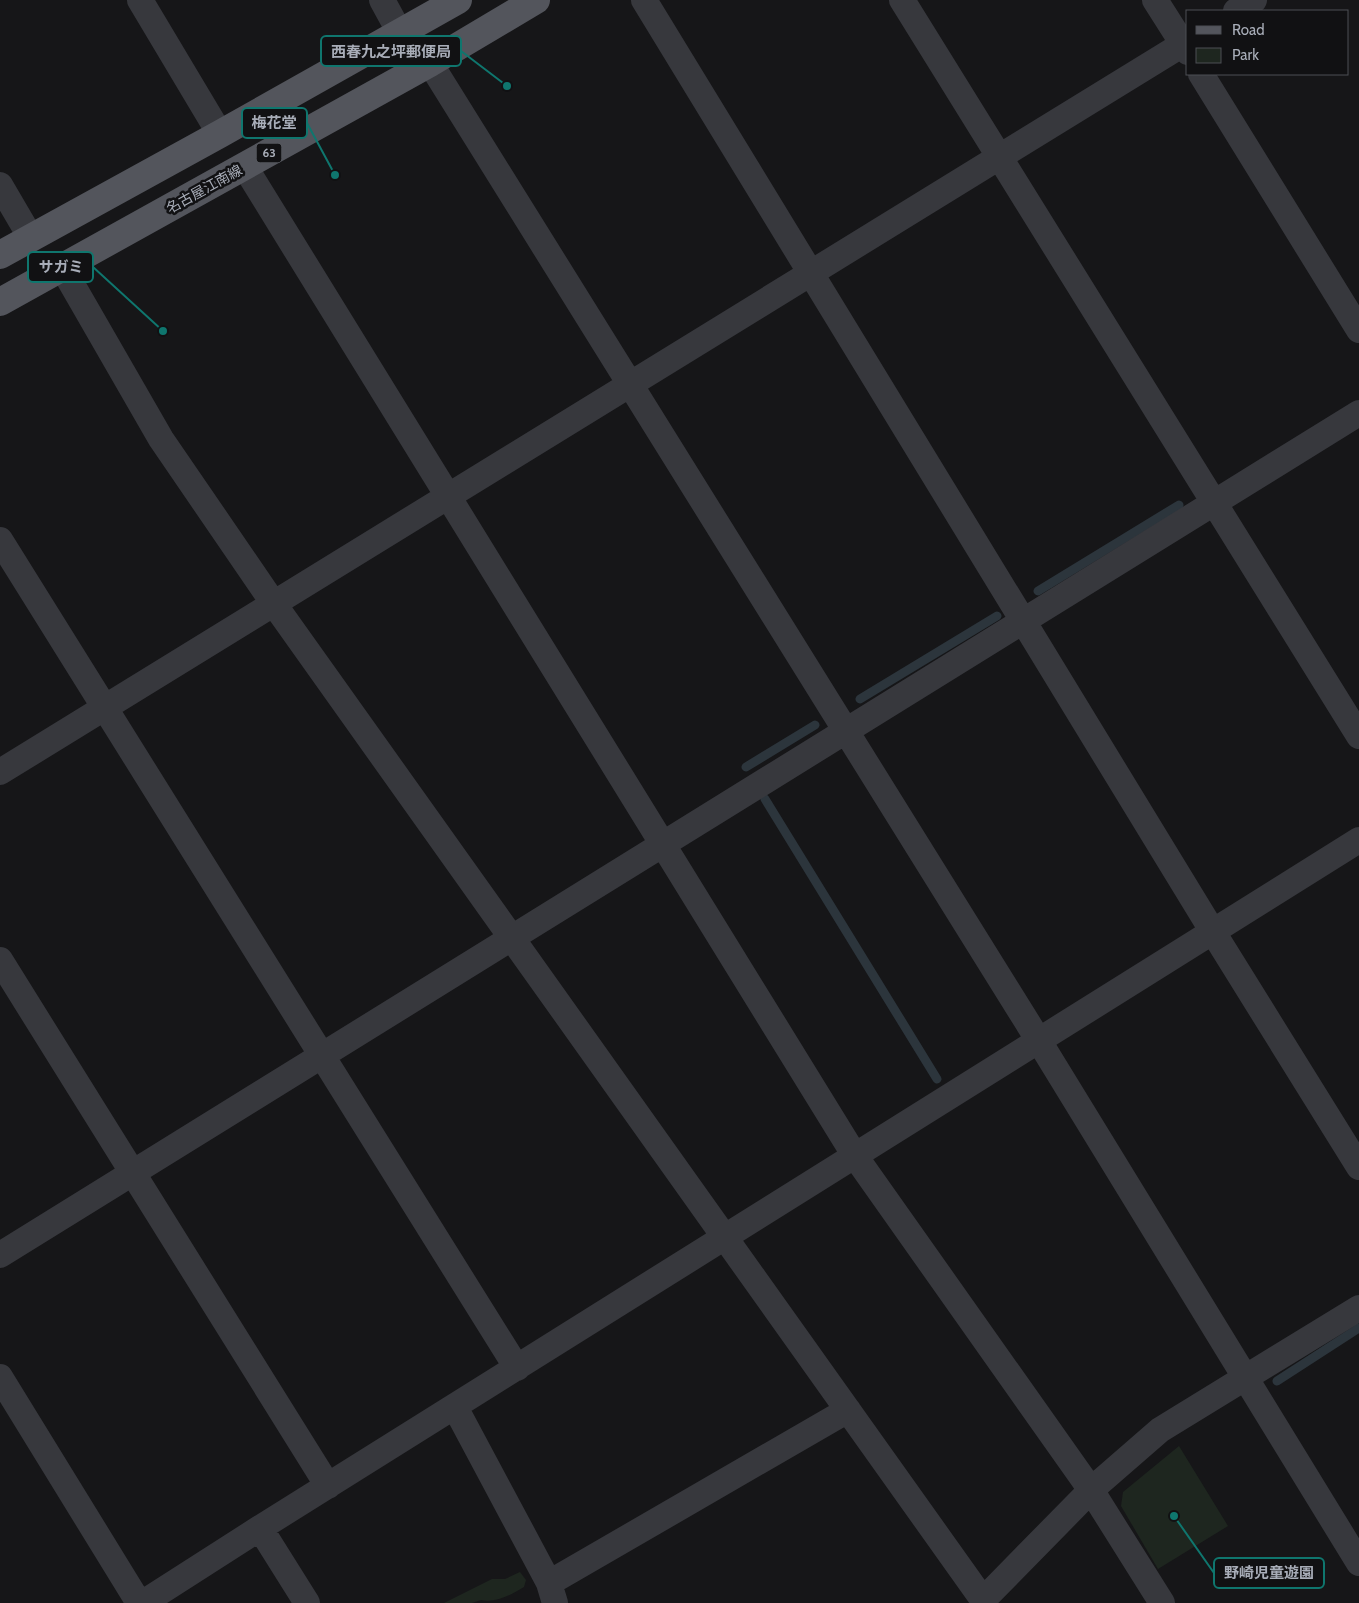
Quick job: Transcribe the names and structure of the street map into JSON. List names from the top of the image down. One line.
{"streets":{"main road":["63","名古屋江南線"]},"places":["西春九之坪郵便局","梅花堂","サガミ","野崎児童遊園"],"legend":["Road","Park"]}
